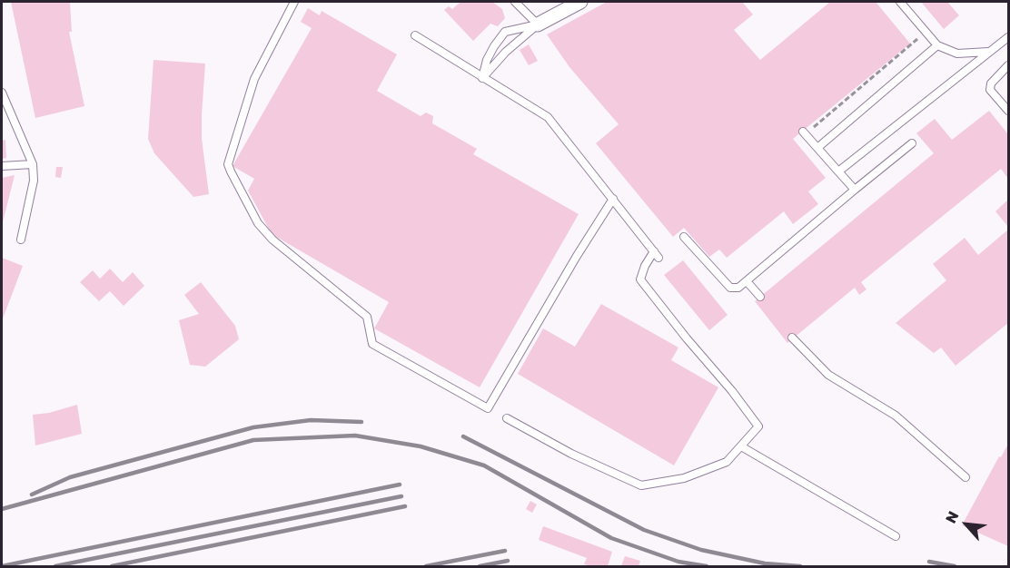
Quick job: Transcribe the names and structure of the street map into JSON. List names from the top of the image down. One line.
{"north":"top left"}
